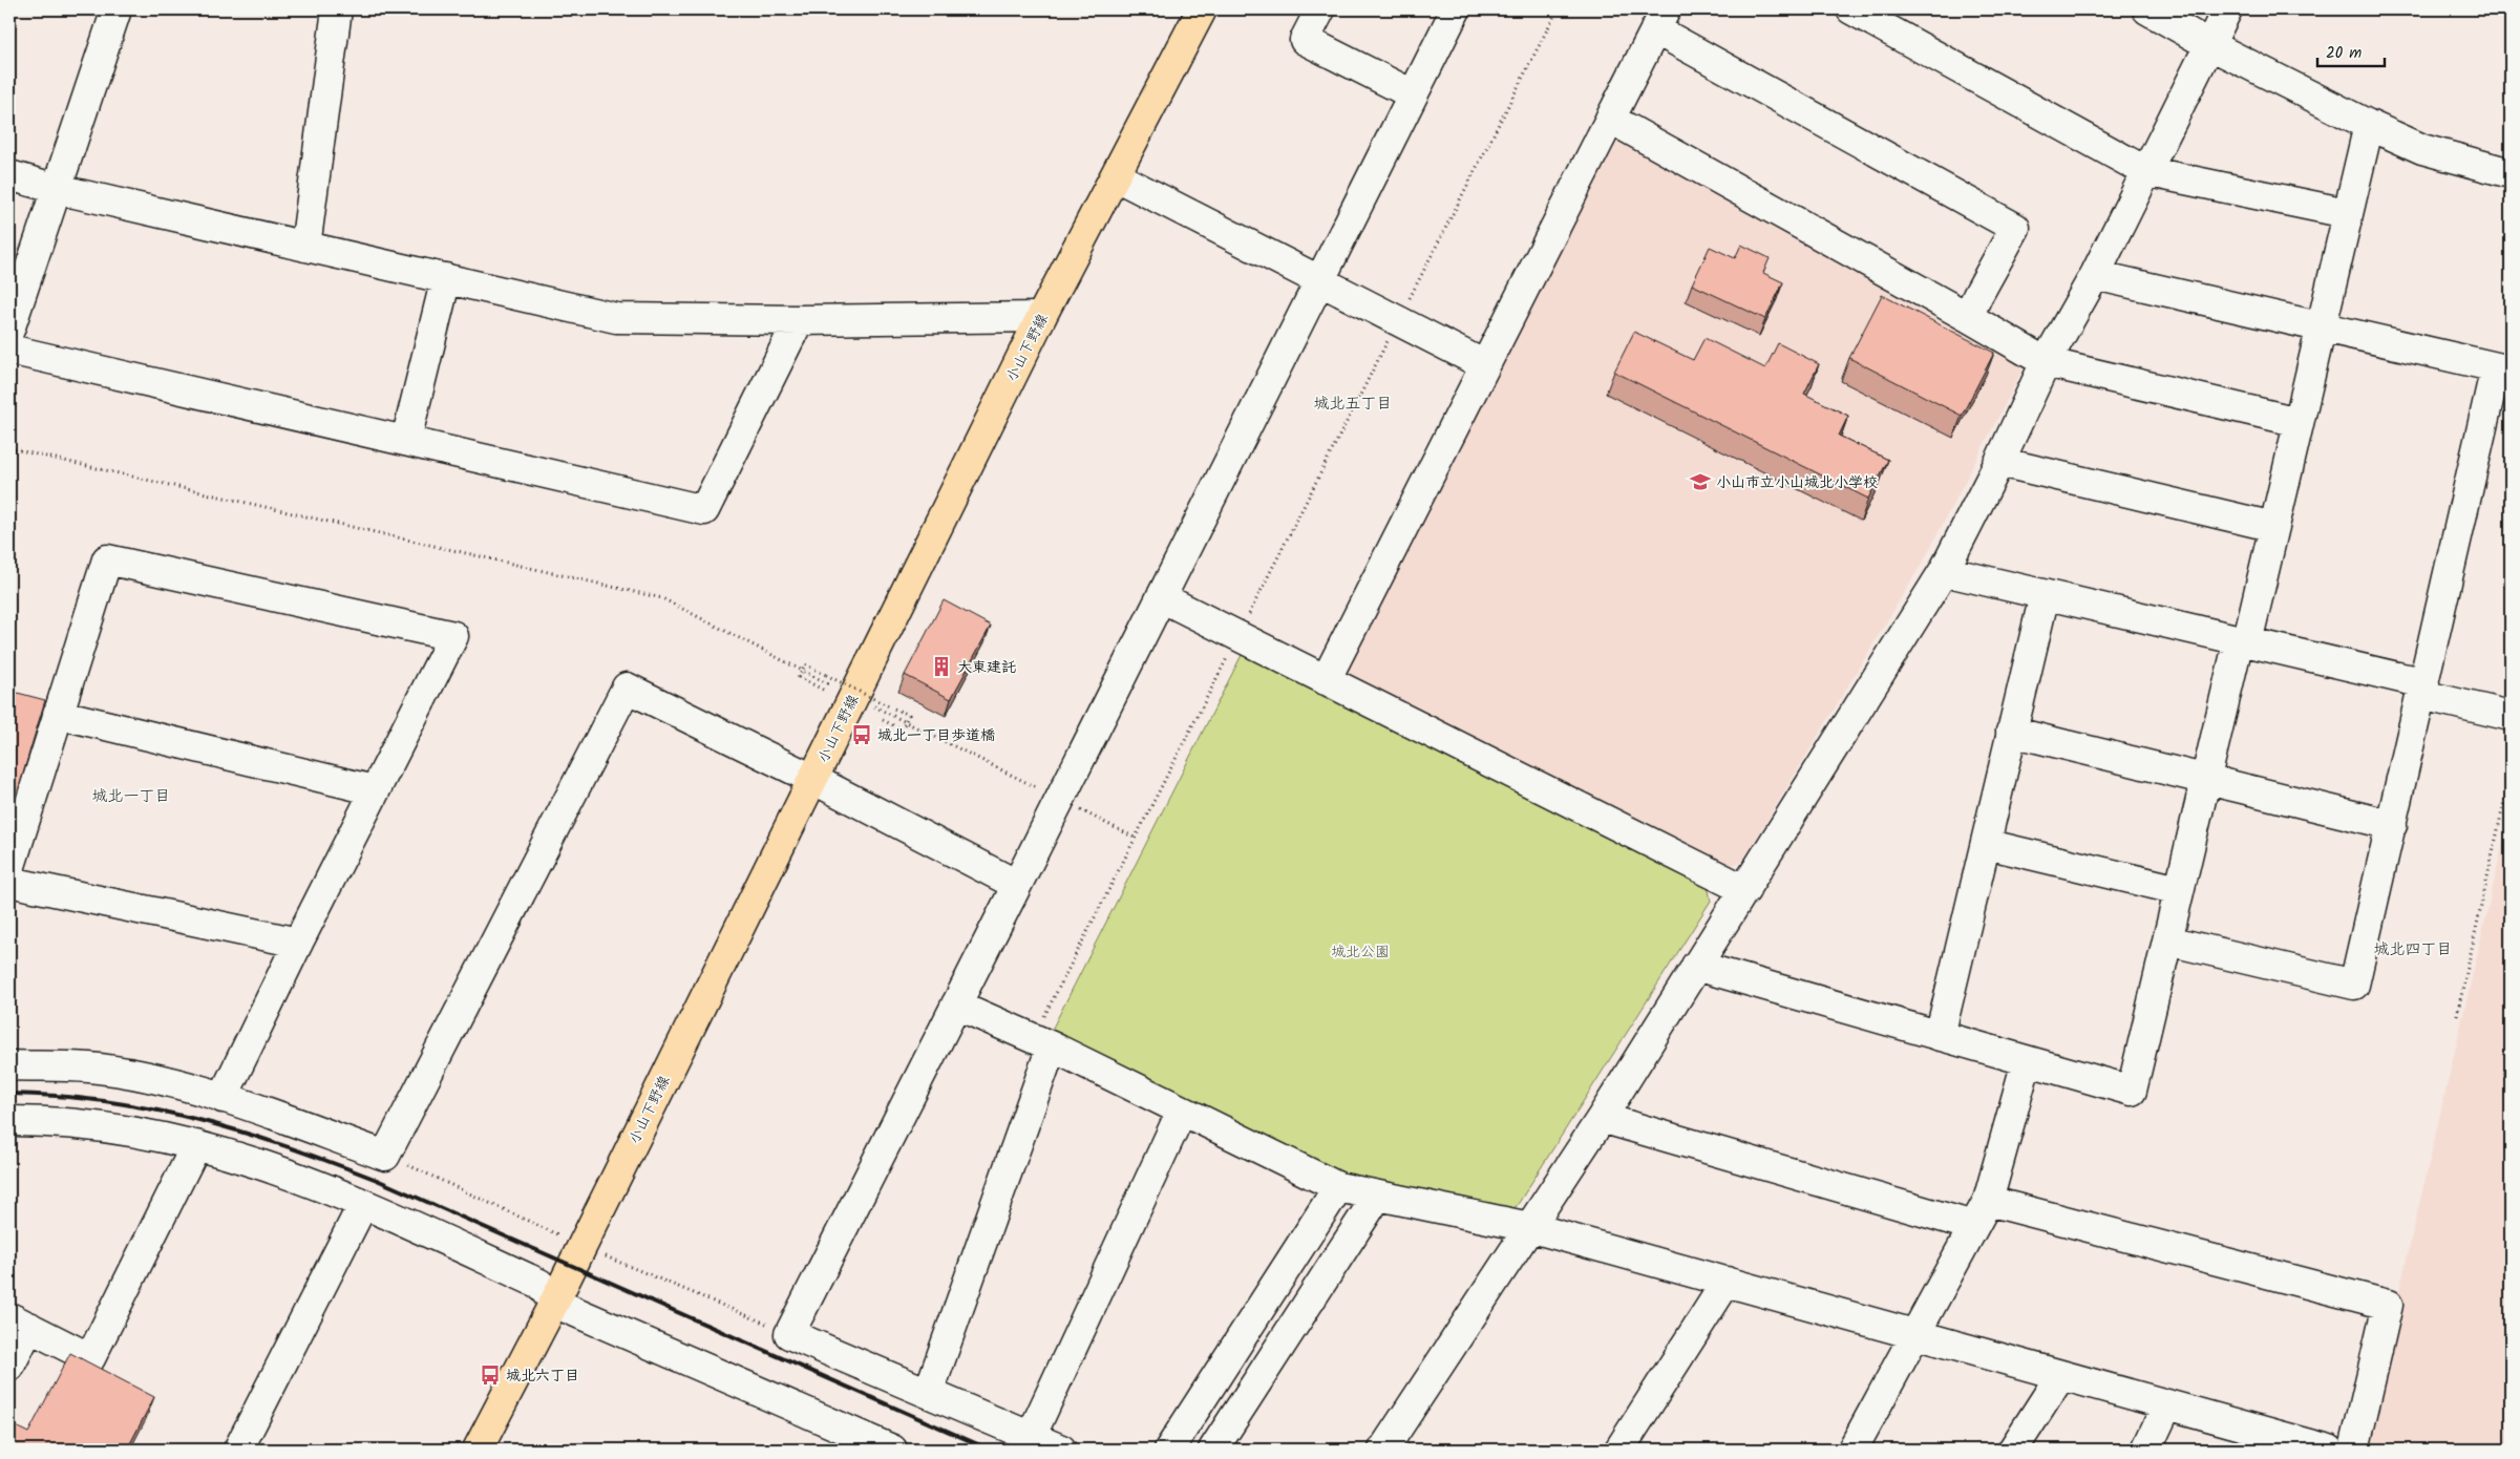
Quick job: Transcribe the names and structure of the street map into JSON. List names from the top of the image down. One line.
{"streets":{"main road":["小山下野線"]},"districts":["城北五丁目","城北一丁目","城北四丁目"],"parks":["城北公園"],"places":{"school or university":["小山市立小山城北小学校"],"building":["大東建託"],"bus stop":["城北一丁目歩道橋","城北六丁目"]},"scale_bar":"20 m"}
